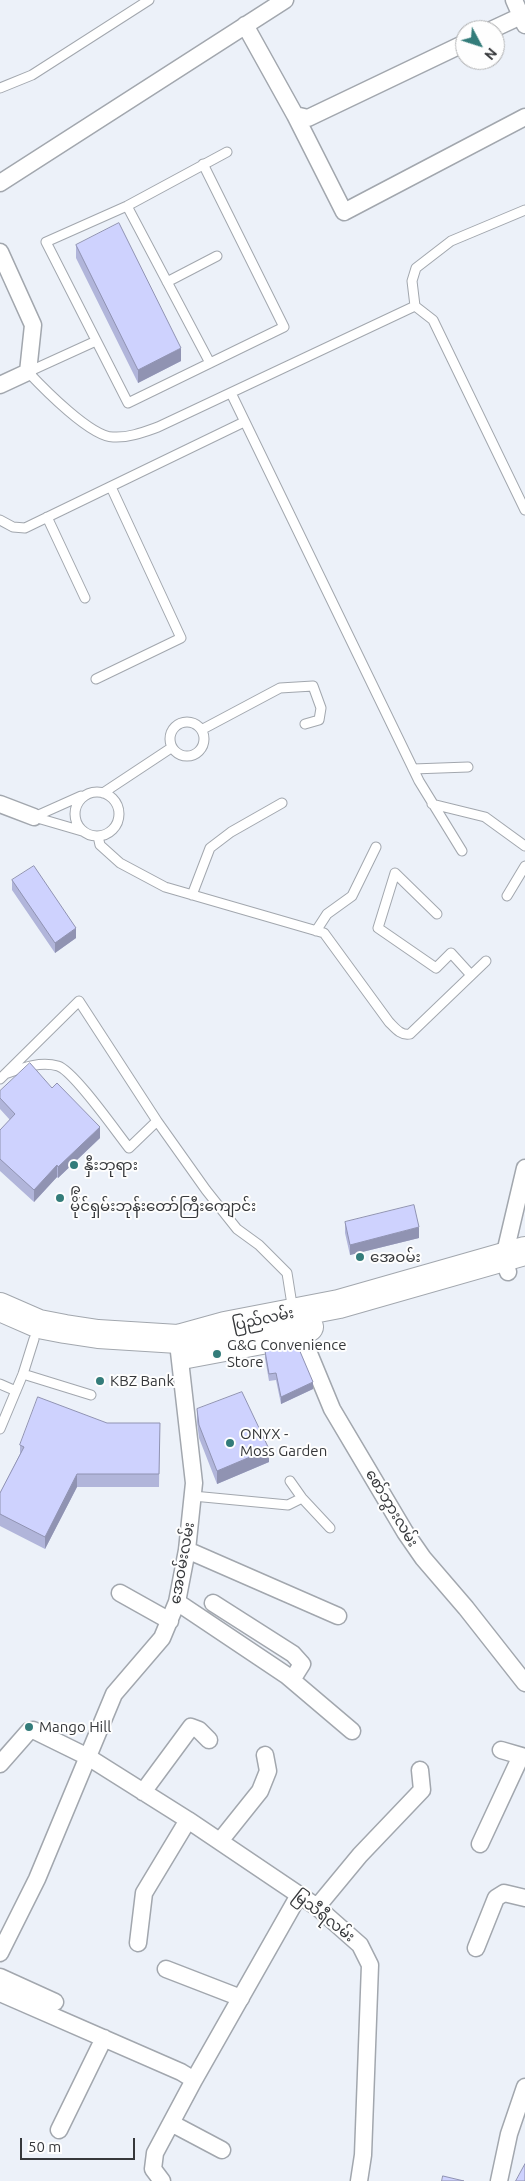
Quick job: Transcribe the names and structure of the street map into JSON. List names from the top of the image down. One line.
{"streets":{"highway":["ပြည်လမ်း"],"street":["စော်ဘွားလမ်း","အေဝမ်းလမ်း","မြသီရီလမ်း"]},"crossings":[["ပြည်လမ်း","စော်ဘွားလမ်း"],["ပြည်လမ်း","အေဝမ်းလမ်း"],["အေဝမ်းလမ်း","မြသီရီလမ်း"]],"places":["နှီးဘုရား","၉ မိုင်ရှမ်းဘုန်းတော်ကြီးကျောင်း","အေဝမ်း","G&G Convenience Store","KBZ Bank","ONYX - Moss Garden","Mango Hill"],"scale_bar":"50 m","north":"bottom right"}
